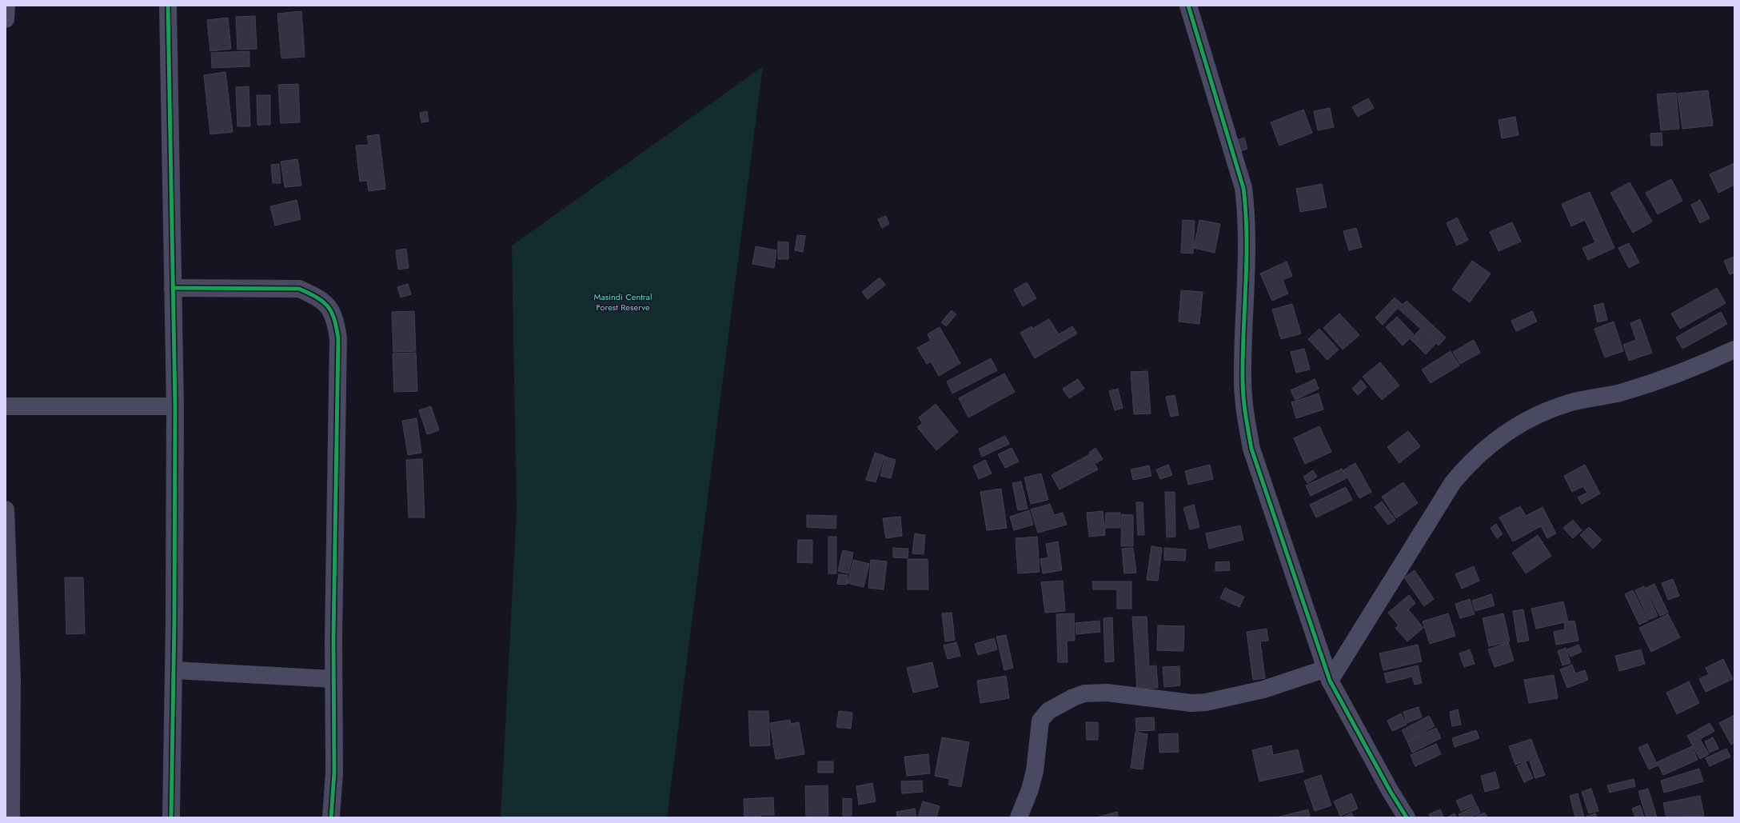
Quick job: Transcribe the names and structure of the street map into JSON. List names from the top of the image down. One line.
{"parks":["Masindi Central Forest Reserve"]}
